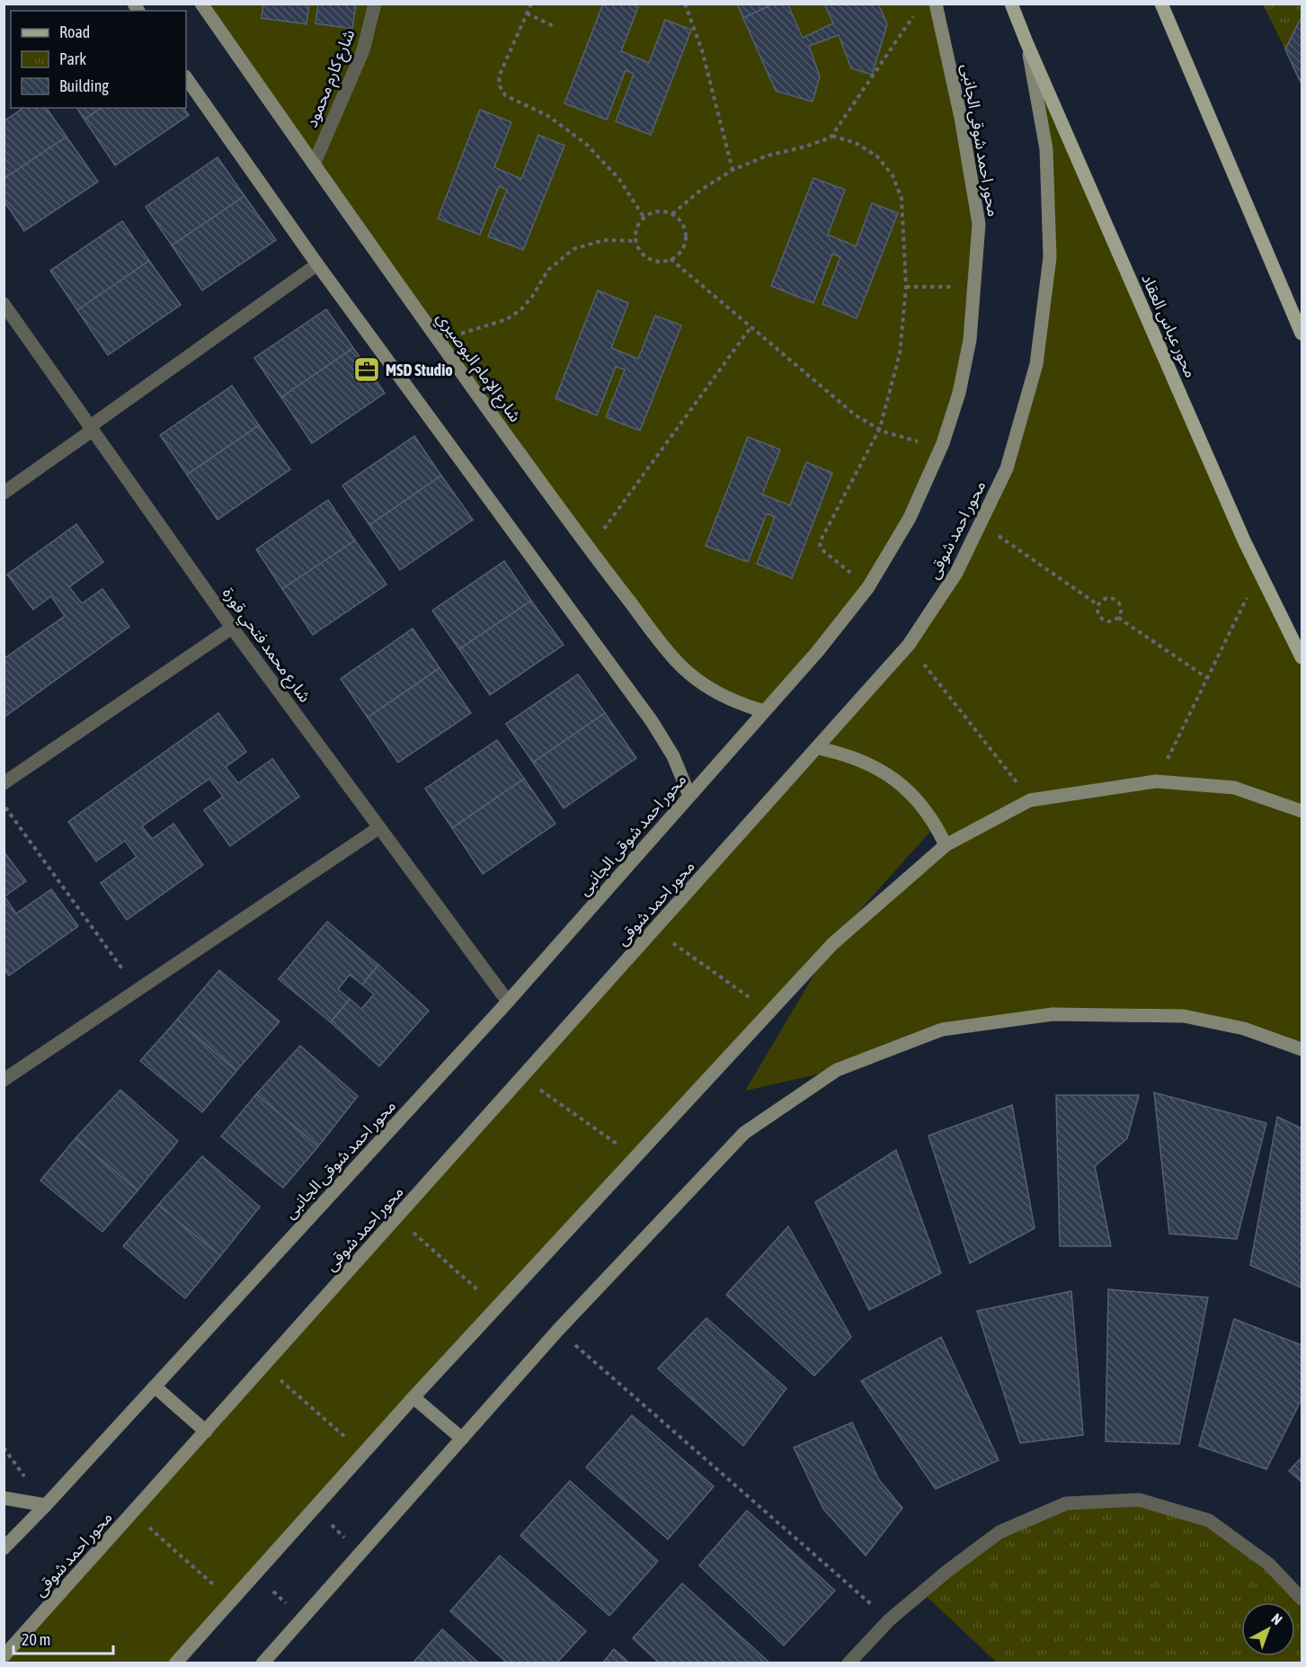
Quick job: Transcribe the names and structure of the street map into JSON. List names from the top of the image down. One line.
{"streets":{"main road":["محور عباس العقاد"],"street":["شارع كارم محمود","محور احمد شوقى الجانبى","شارع الإمام البوصيري","محور احمد شوقى","شارع محمد فتحي قورة"]},"crossings":[["شارع كارم محمود","شارع الإمام البوصيري"],["محور احمد شوقى الجانبى","شارع الإمام البوصيري"],["محور احمد شوقى الجانبى","شارع محمد فتحي قورة"],["محور عباس العقاد","محور احمد شوقى"]],"places":{"office":["MSD Studio"]},"legend":["Road","Park","Building"],"scale_bar":"20 m","north":"top right"}
